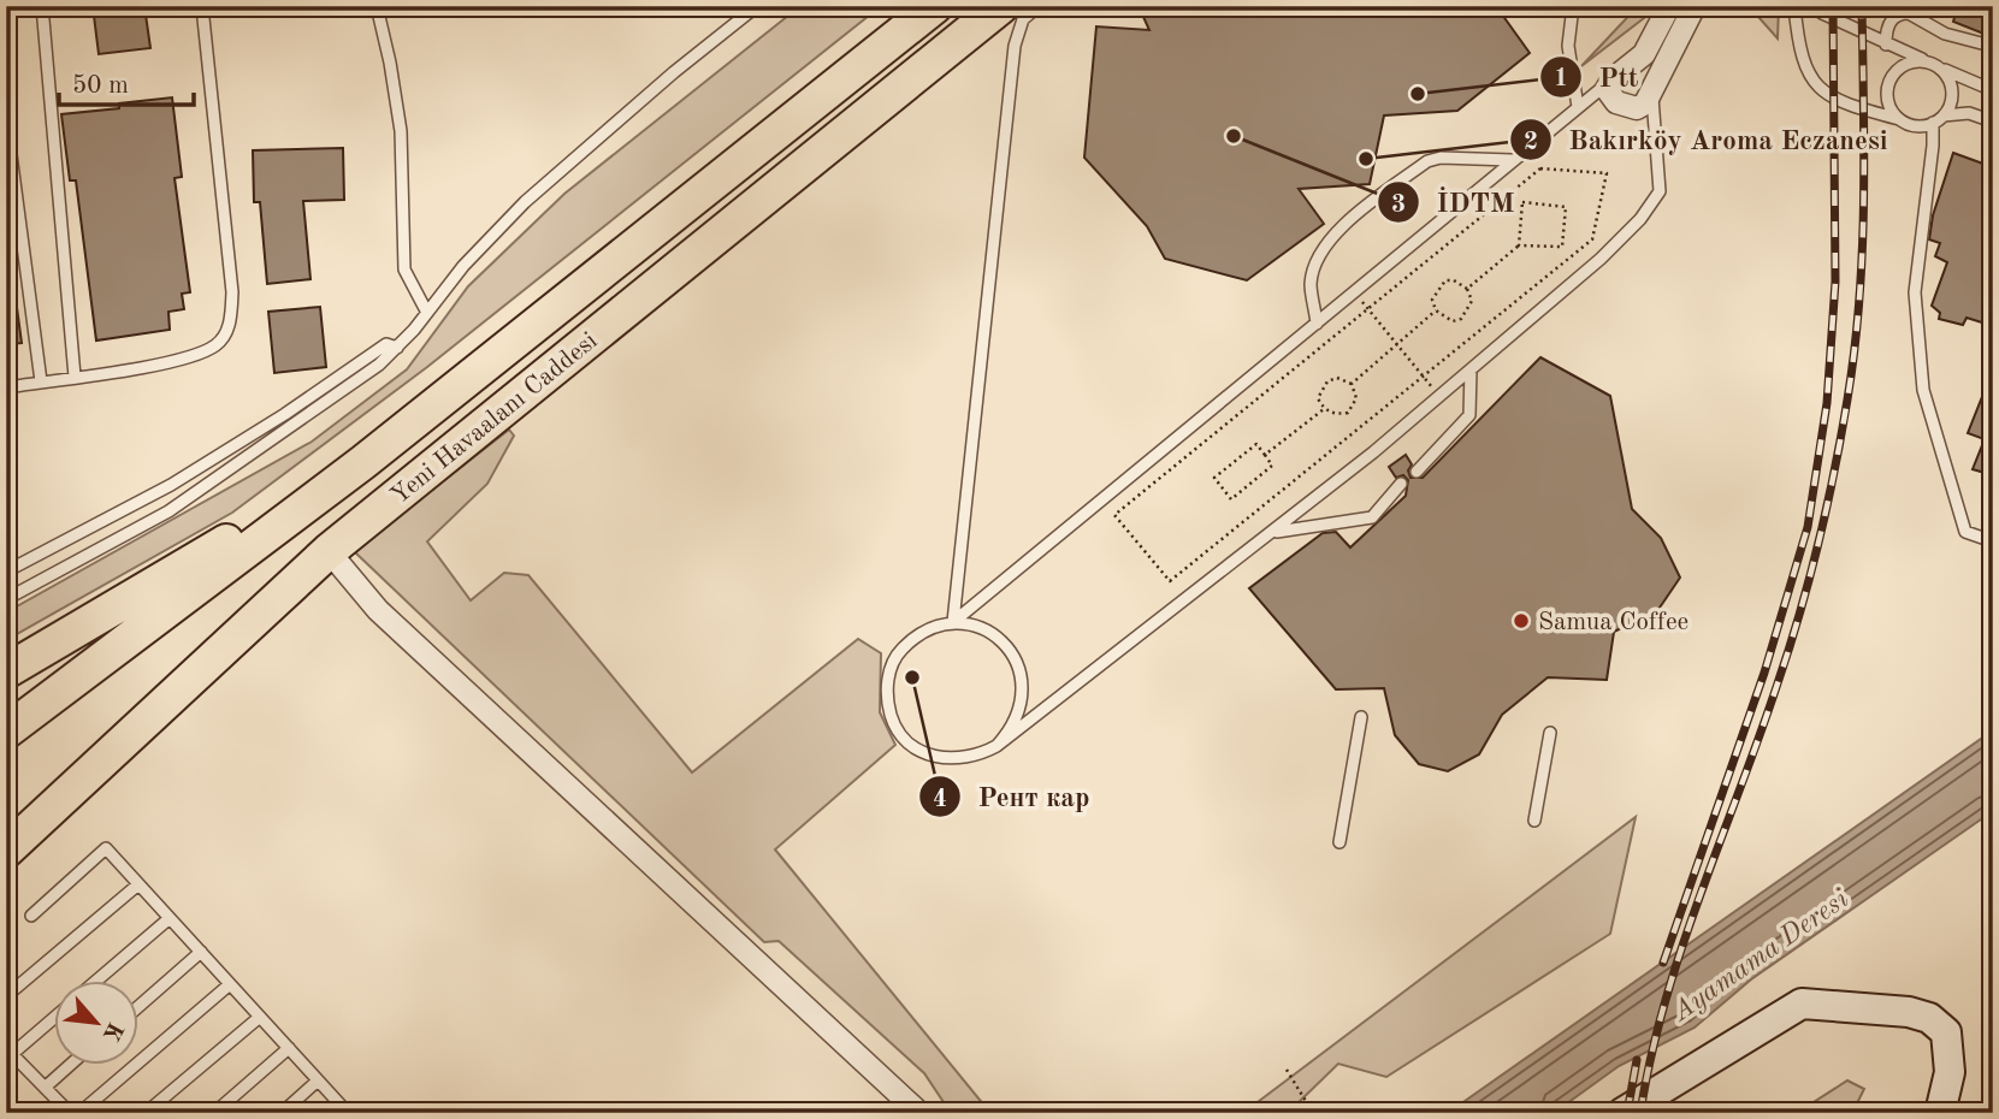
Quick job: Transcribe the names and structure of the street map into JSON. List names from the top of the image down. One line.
{"streets":{"main road":["Yeni Havaalanı Caddesi"]},"water":["Ayamama Deresi"],"places":["Ptt","İDTM","Bakırköy Aroma Eczanesi","Samua Coffee","Рент кар"],"scale_bar":"50 m","north":"bottom right"}
